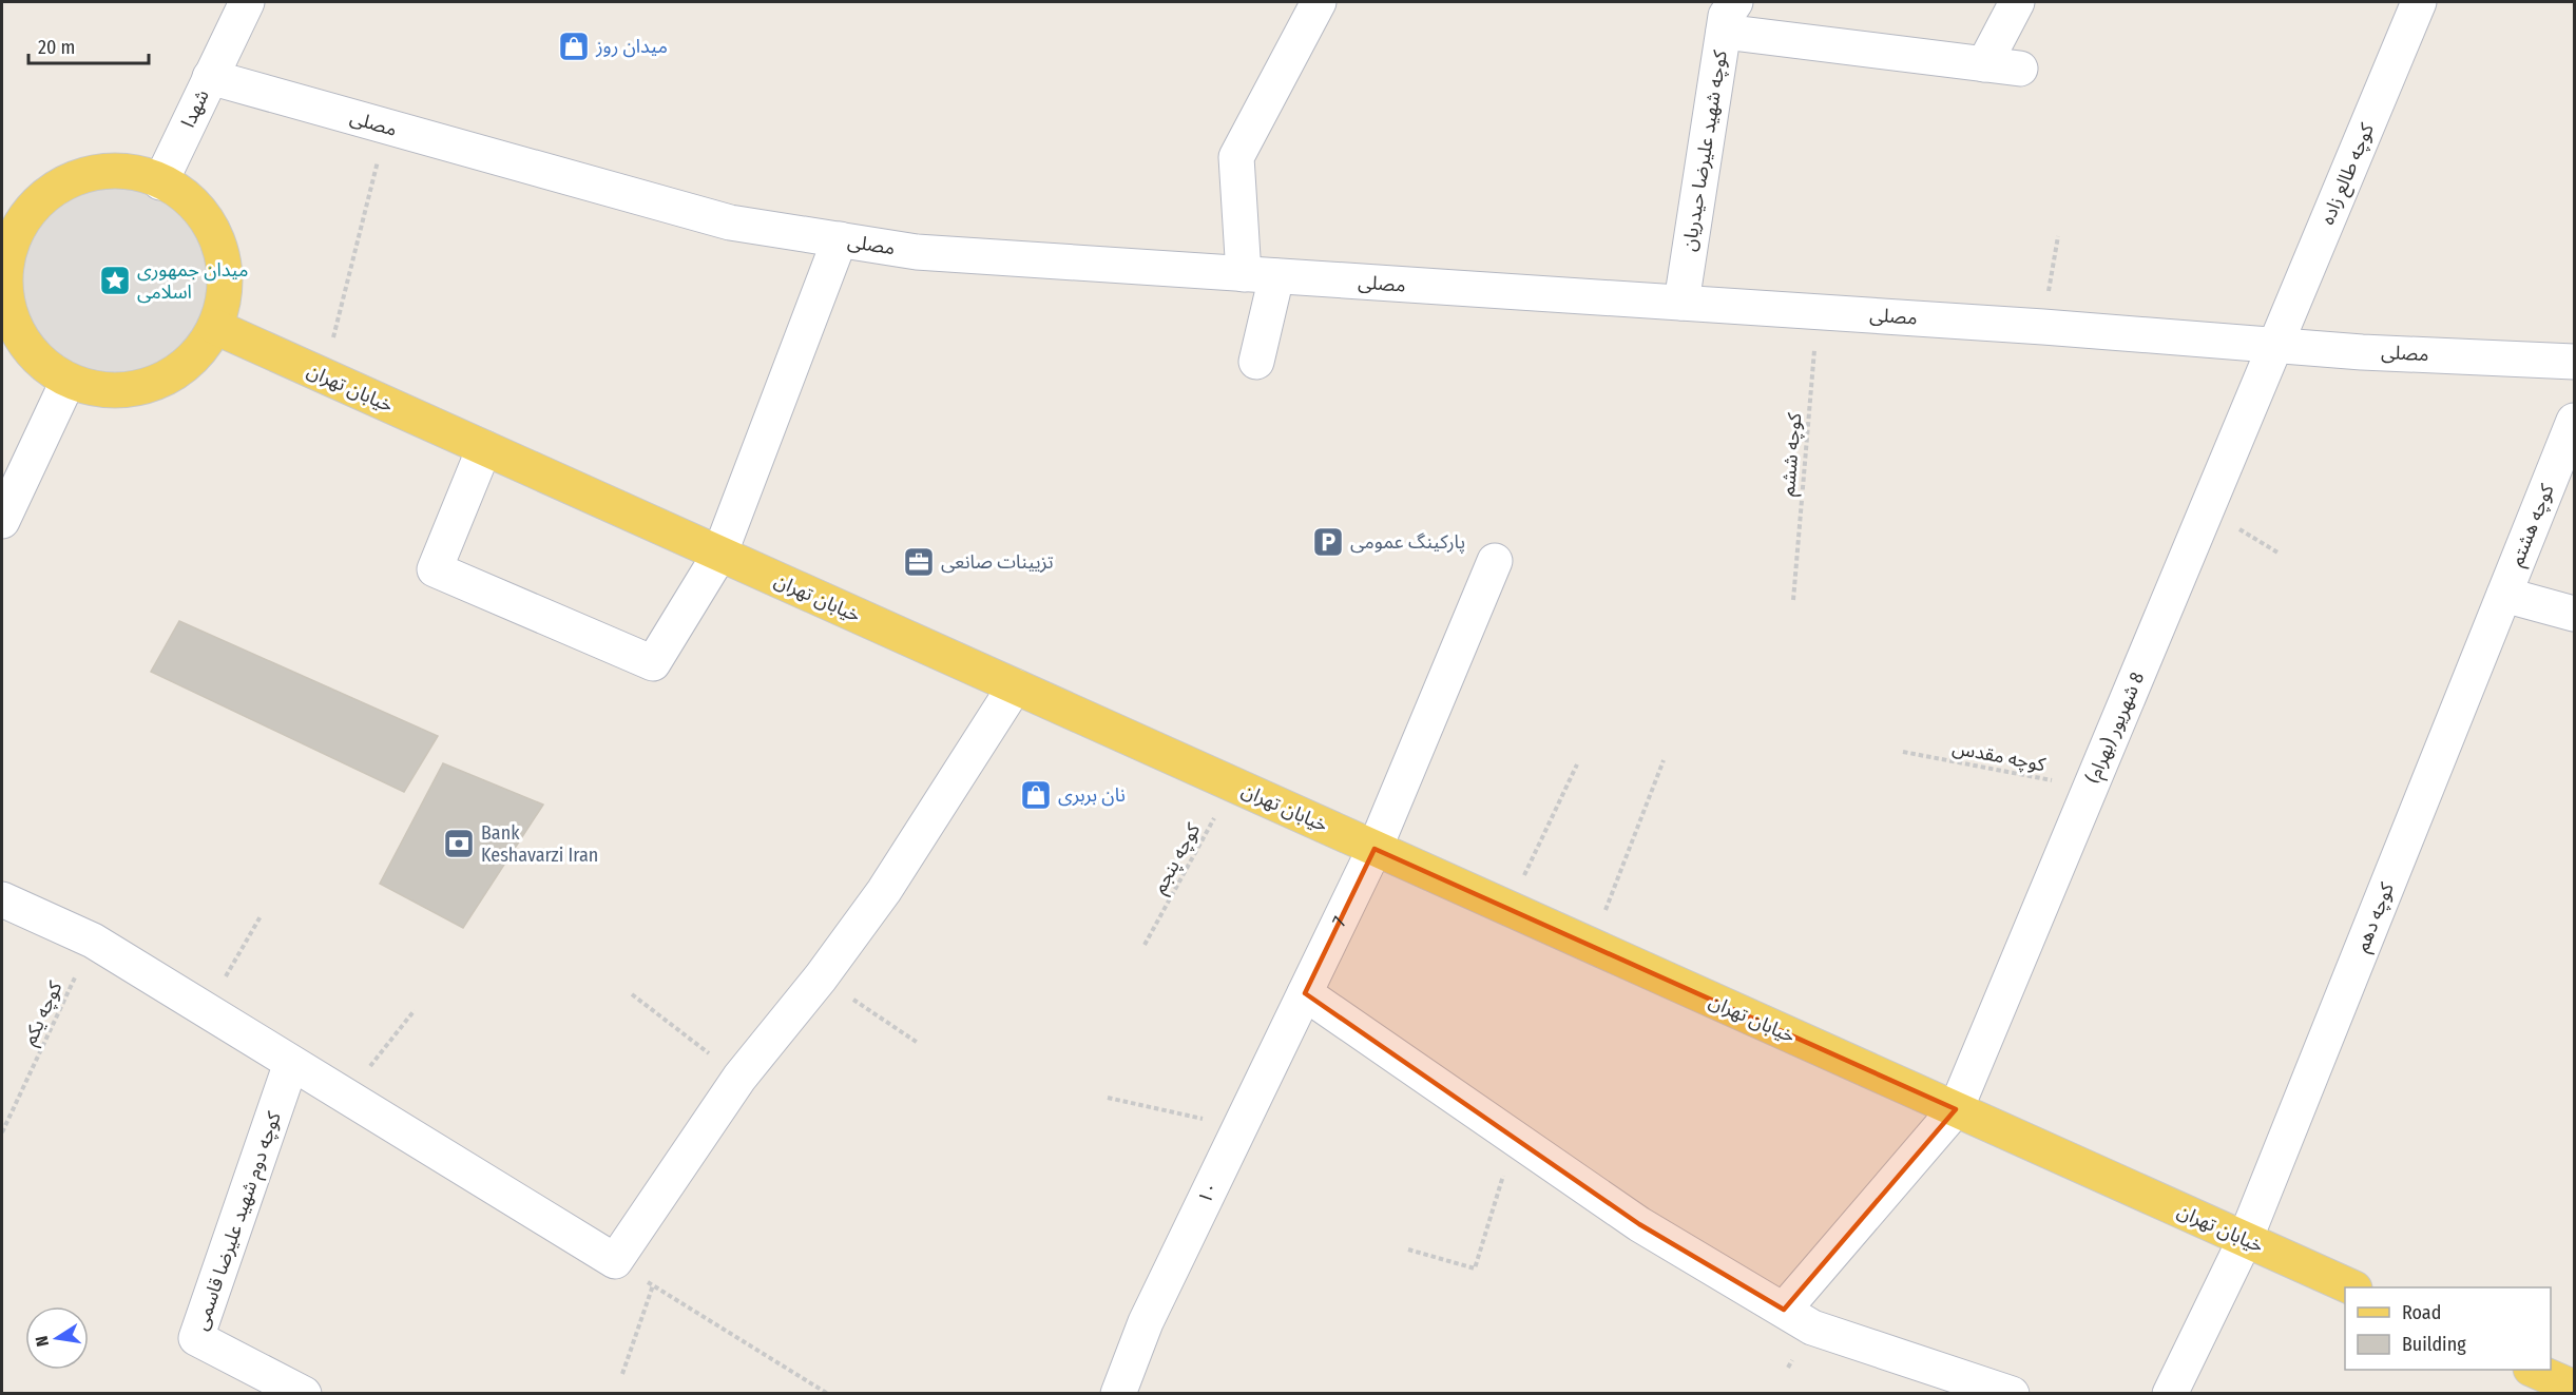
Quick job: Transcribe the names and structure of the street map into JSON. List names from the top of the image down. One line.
{"streets":{"main road":["خیابان تهران"],"street":["شهدا","مصلی","کوچه شهید علیرضا حیدریان","کوچه طالع زاده","کوچه هشتم","(بهرام) 8 شهریور","کوچه دهم","7","۱۰","کوچه دوم شهید علیرضا قاسمی"],"path":["کوچه ششم","کوچه مقدس","کوچه پنجم","کوچه یکم"]},"crossings":[["شهدا","مصلی"],["شهدا","خیابان تهران"],["مصلی","کوچه شهید علیرضا حیدریان"],["مصلی","کوچه طالع زاده"],["مصلی","کوچه ششم"],["مصلی","(بهرام) 8 شهریور"],["کوچه طالع زاده","(بهرام) 8 شهریور"],["خیابان تهران","(بهرام) 8 شهریور"],["خیابان تهران","کوچه پنجم"],["خیابان تهران","کوچه دهم"],["خیابان تهران","7"],["کوچه هشتم","کوچه دهم"],["(بهرام) 8 شهریور","کوچه مقدس"],["7","۱۰"]],"places":{"shop":["میدان روز","نان بربری"],"place":["میدان جمهوری اسلامی"],"parking":["پارکینگ عمومی"],"office":["تزیینات صانعی"],"bank":["Bank Keshavarzi Iran"]},"legend":["Road","Building"],"scale_bar":"20 m","north":"left"}
